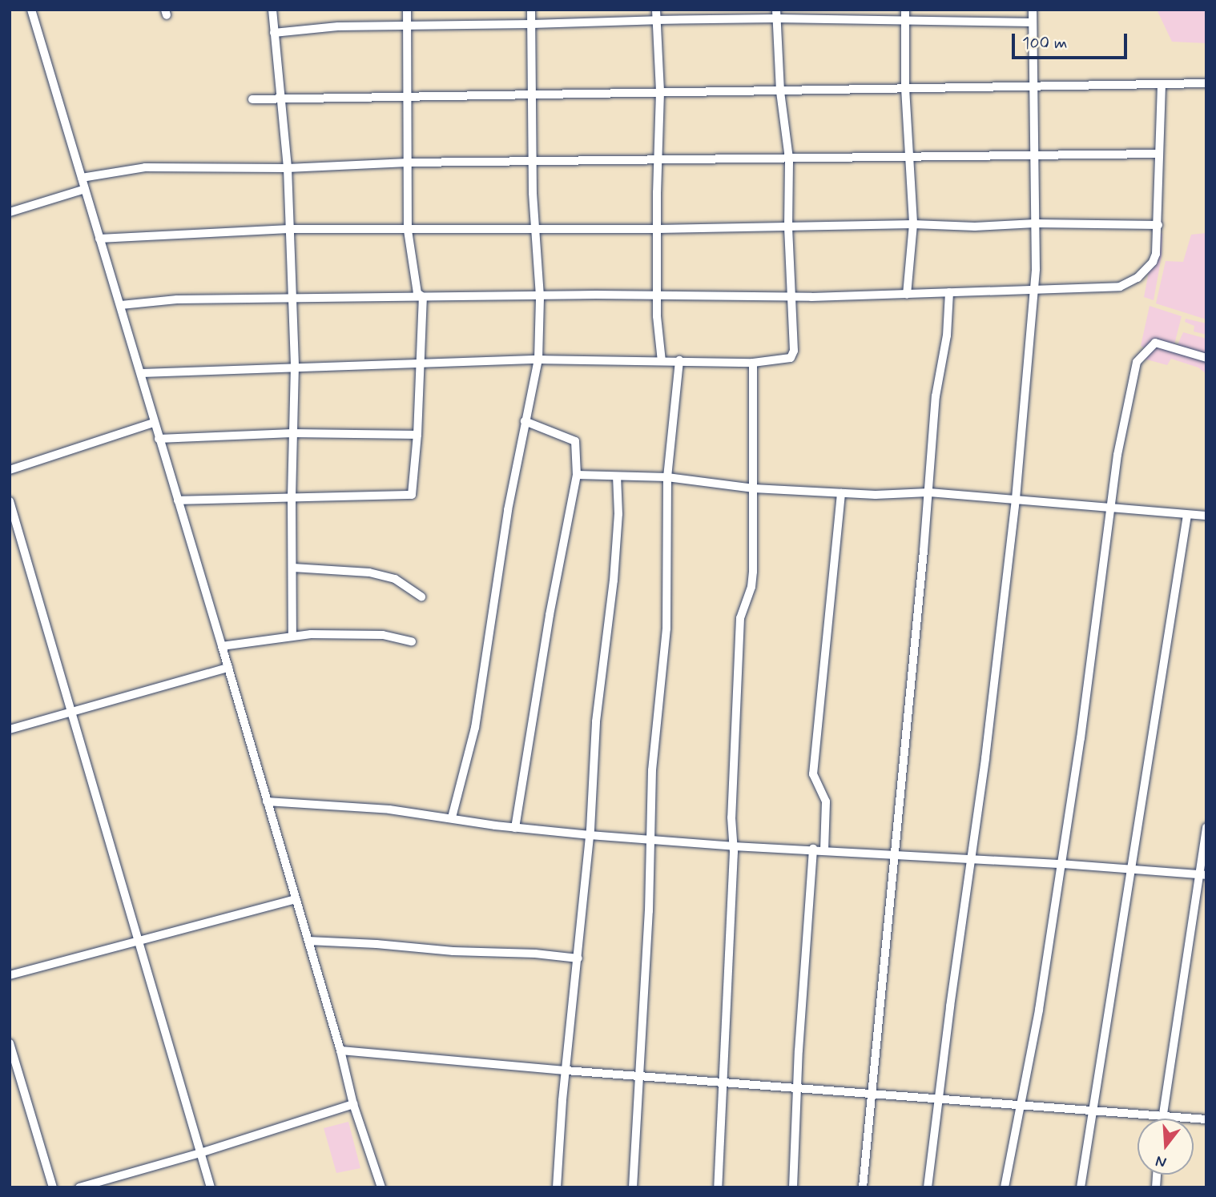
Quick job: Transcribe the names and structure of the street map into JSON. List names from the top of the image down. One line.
{"scale_bar":"100 m","north":"bottom"}
